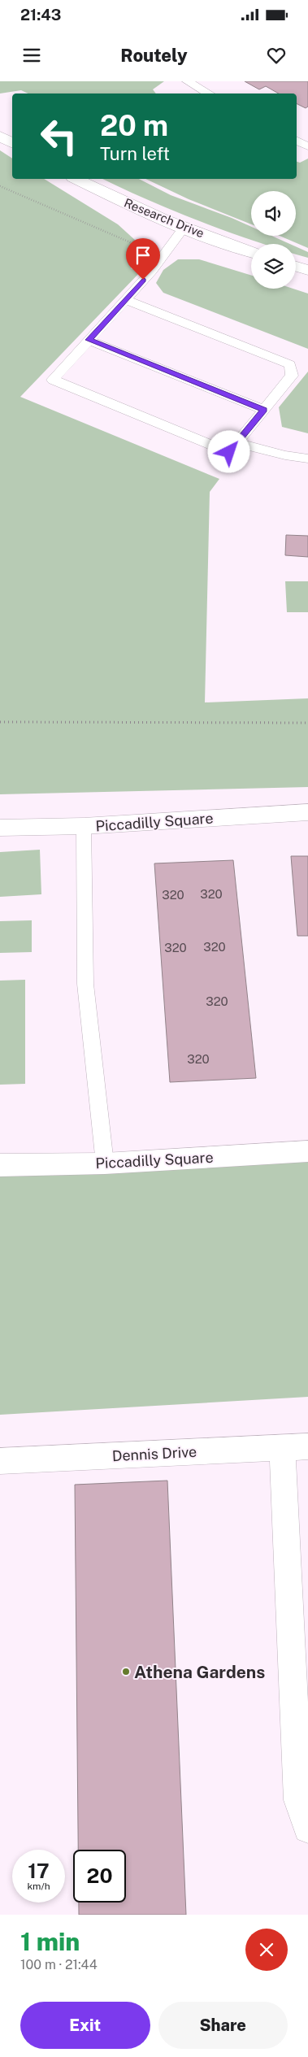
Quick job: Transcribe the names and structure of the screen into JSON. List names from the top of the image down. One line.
{"streets":{"street":["Research Drive","Piccadilly Square","Dennis Drive"]},"places":["Athena Gardens"],"house_numbers":["320","320","320","320","320","320"],"page":{"status":"21:43","header":"Routely","turn":["20 m","Turn left"],"speed":"17 km/h","limit":"20","heading":["1 min","100 m · 21:44"],"buttons":["Exit","Share"]}}
